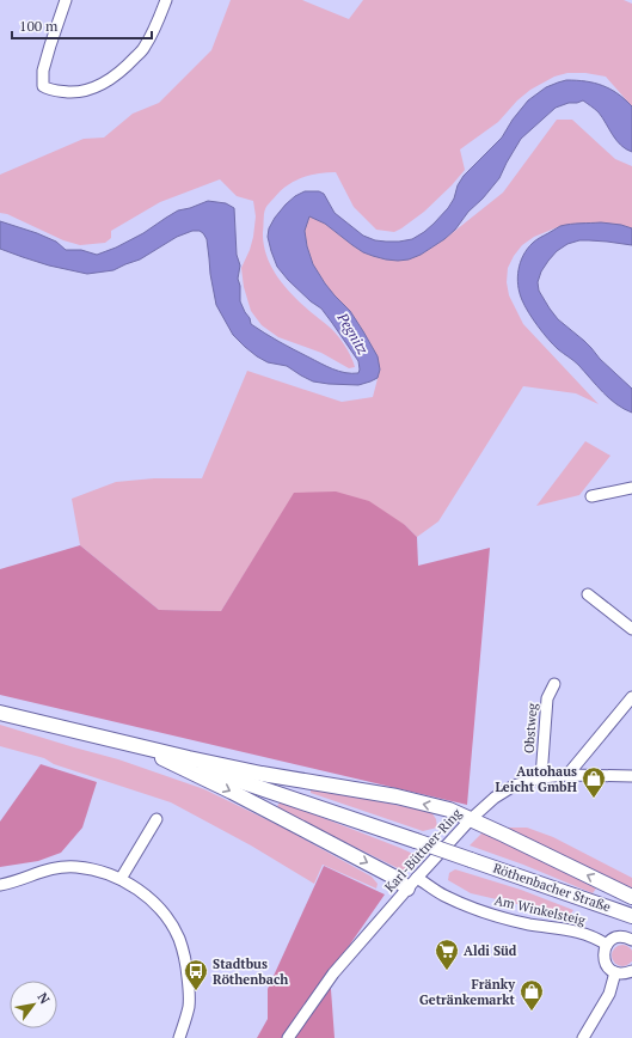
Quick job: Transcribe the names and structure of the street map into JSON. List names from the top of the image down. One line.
{"streets":{"main road":["Röthenbacher Straße"],"street":["Obstweg","Karl-Büttner-Ring","Am Winkelsteig"]},"crossings":[["Obstweg","Karl-Büttner-Ring"],["Karl-Büttner-Ring","Am Winkelsteig"]],"water":["Pegnitz"],"places":{"shop":["Autohaus Leicht GmbH","Fränky Getränkemarkt"],"supermarket":["Aldi Süd"],"bus stop":["Stadtbus Röthenbach"]},"scale_bar":"100 m","north":"top right"}
